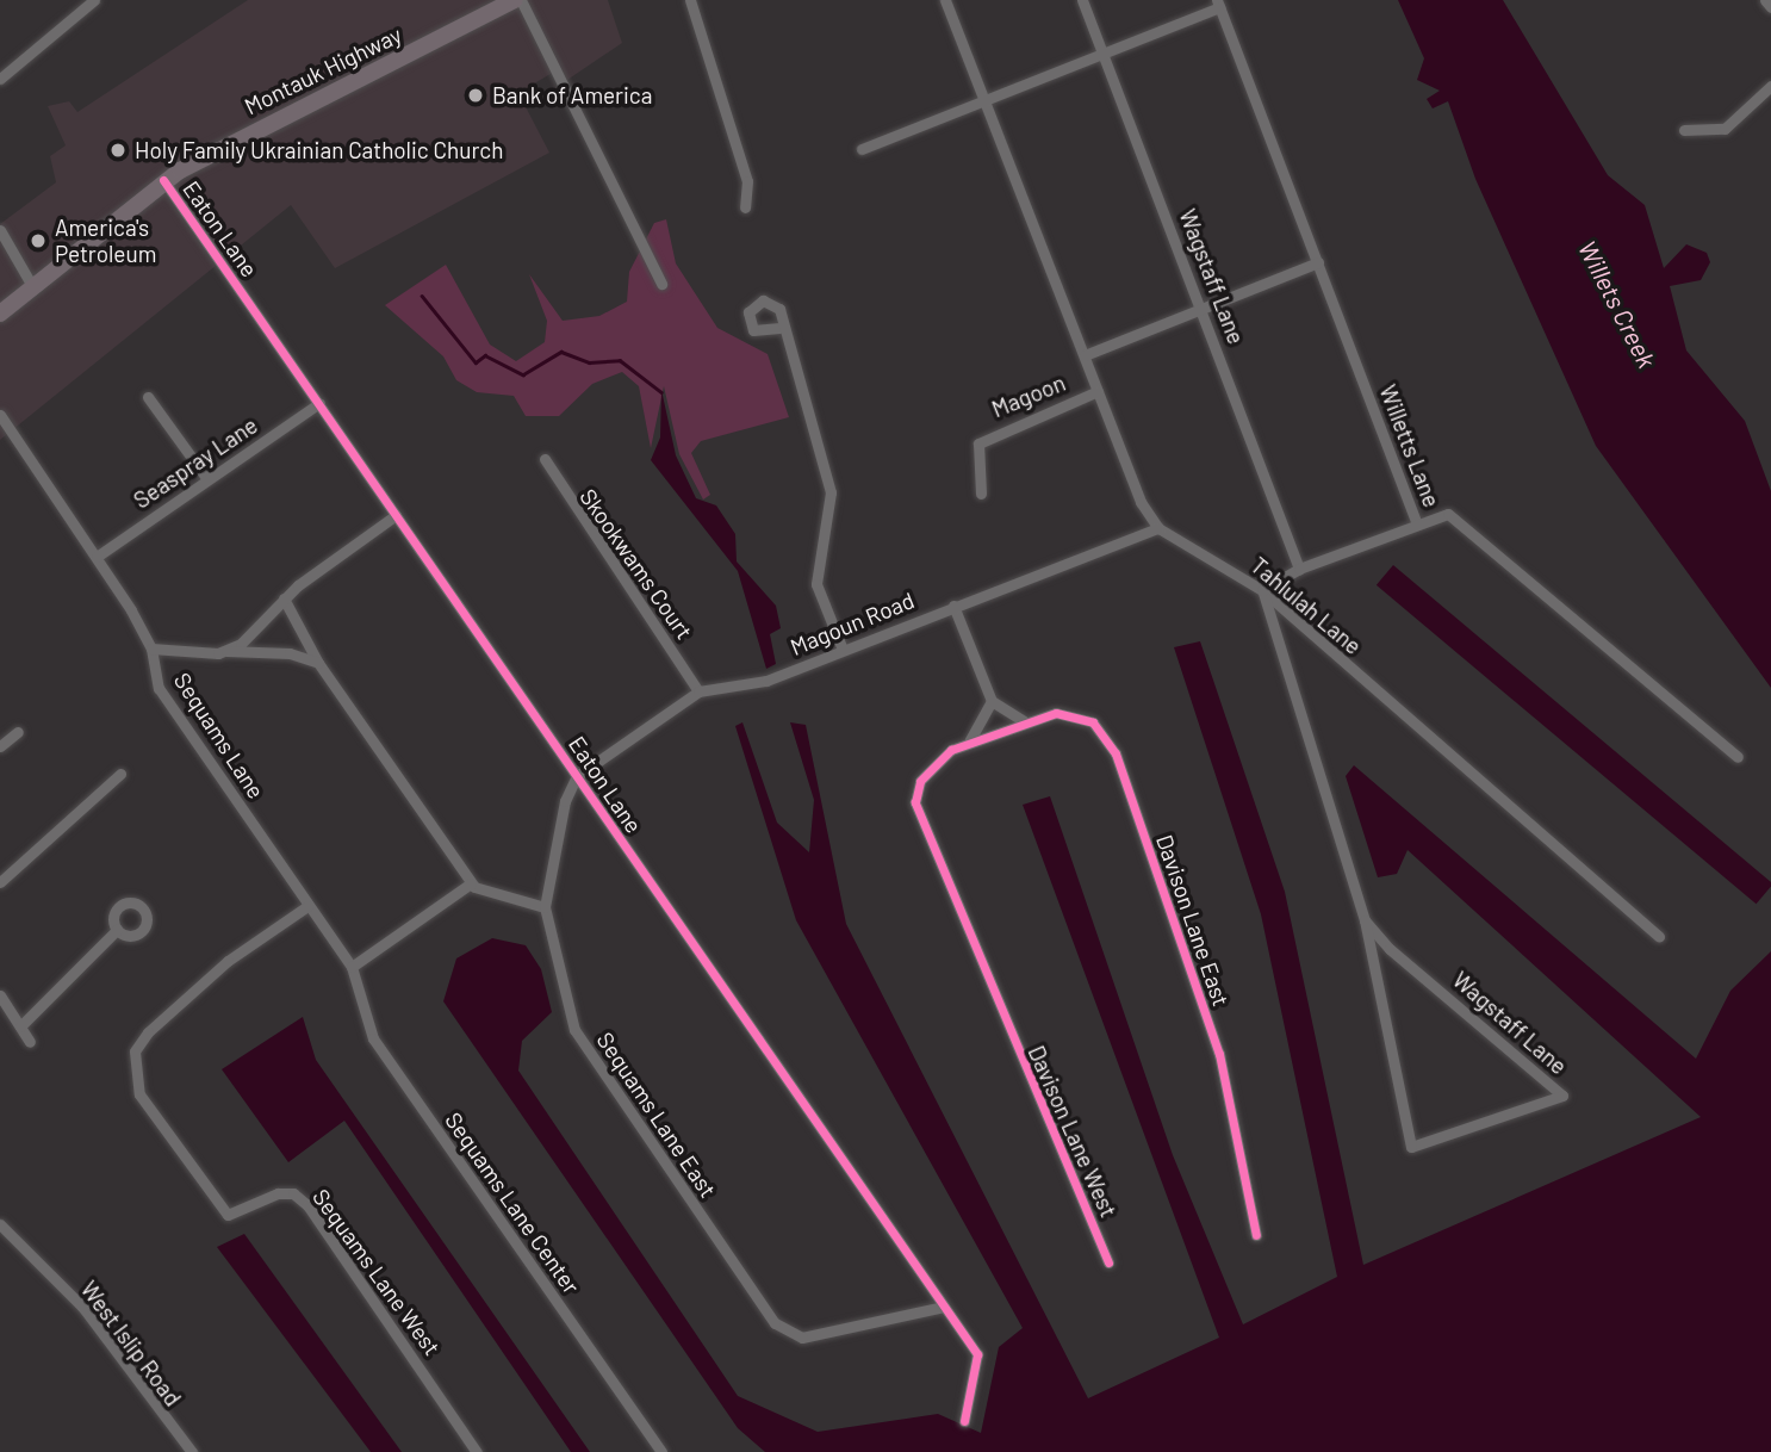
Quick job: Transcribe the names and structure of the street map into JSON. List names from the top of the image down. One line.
{"streets":{"main road":["Montauk Highway"],"street":["Eaton Lane","Wagstaff Lane","Magoon","Willetts Lane","Seaspray Lane","Skookwams Court","Tahlulah Lane","Magoun Road","Sequams Lane","Davison Lane East","Sequams Lane East","Davison Lane West","Sequams Lane Center","Sequams Lane West","West Islip Road"]},"crossings":[["Montauk Highway","Eaton Lane"],["Eaton Lane","Seaspray Lane"],["Eaton Lane","Magoun Road"],["Eaton Lane","Sequams Lane East"],["Wagstaff Lane","Tahlulah Lane"],["Seaspray Lane","Sequams Lane"],["Skookwams Court","Magoun Road"],["Tahlulah Lane","Magoun Road"],["Sequams Lane","Sequams Lane Center"],["Sequams Lane","Sequams Lane West"],["Davison Lane East","Davison Lane West"]],"water":["Willets Creek"],"places":["Bank of America","Holy Family Ukrainian Catholic Church","America's Petroleum"]}
